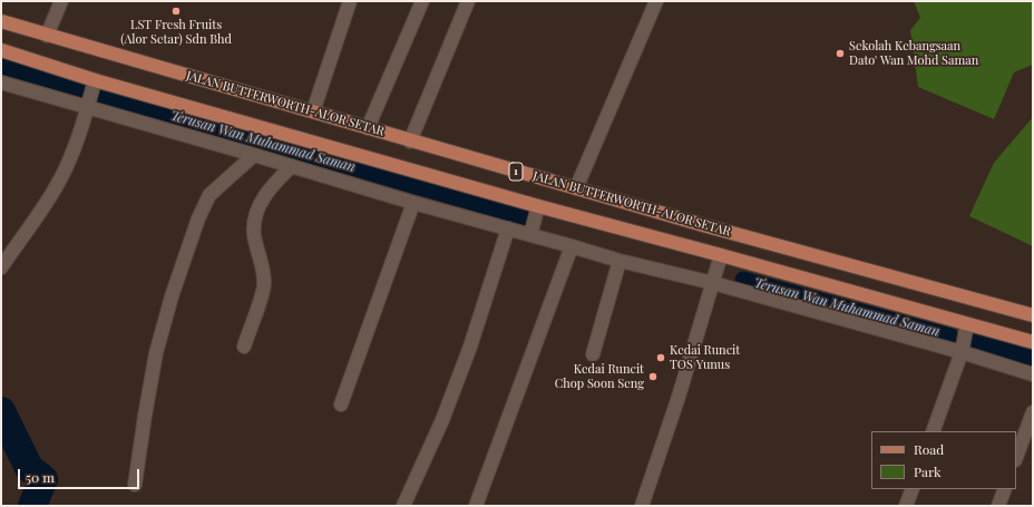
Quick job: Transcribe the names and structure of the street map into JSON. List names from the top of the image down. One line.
{"streets":{"main road":["JALAN BUTTERWORTH-ALOR SETAR","1"]},"water":["Terusan Wan Muhammad Saman"],"places":["LST Fresh Fruits (Alor Setar) Sdn Bhd","Sekolah Kebangsaan Dato' Wan Mohd Saman","Kedai Runcit TOS Yunus","Kedai Runcit Chop Soon Seng"],"legend":["Road","Park"],"scale_bar":"50 m"}
